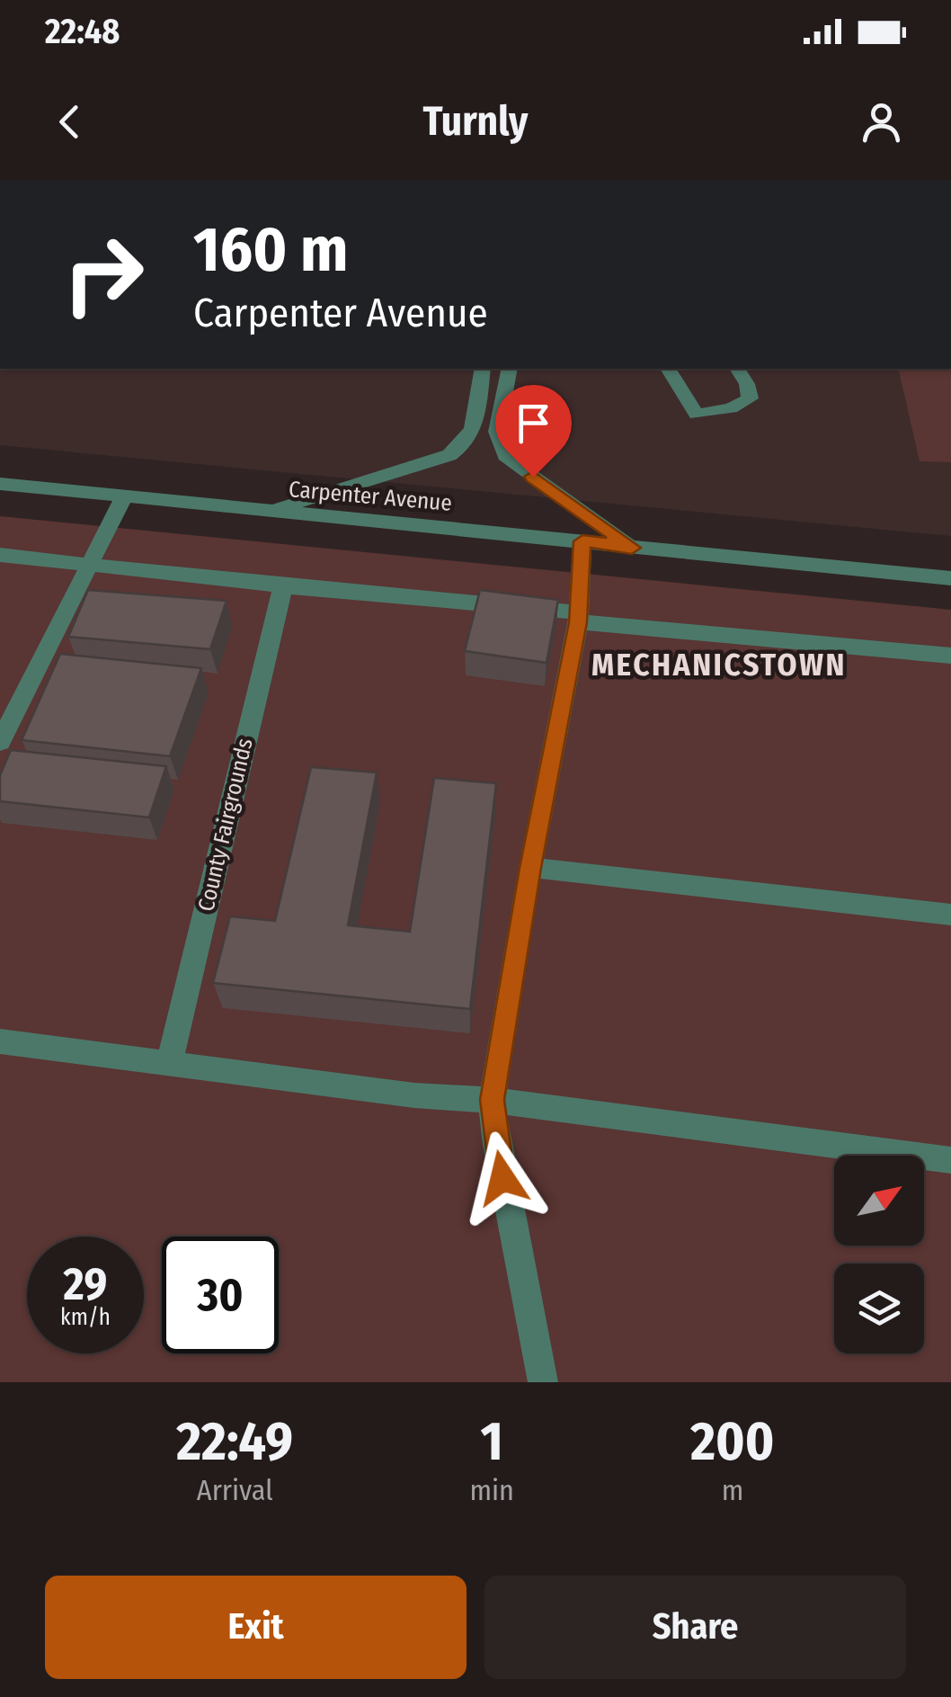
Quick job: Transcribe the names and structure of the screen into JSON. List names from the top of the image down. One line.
{"streets":{"street":["Carpenter Avenue","County Fairgrounds"]},"districts":["MECHANICSTOWN"],"north":"top right","page":{"status":"22:48","header":"Turnly","turn":["160 m","Carpenter Avenue"],"speed":"29 km/h","limit":"30","eta":["22:49","Arrival","1","min","200","m"],"buttons":["Exit","Share"]}}
